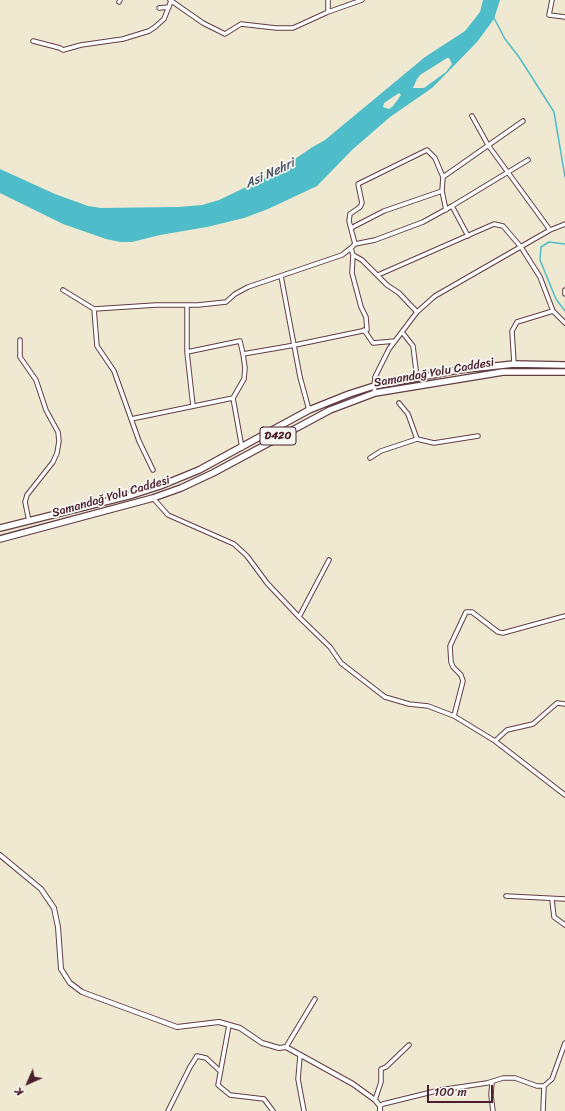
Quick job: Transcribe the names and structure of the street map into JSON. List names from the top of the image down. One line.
{"streets":{"highway":["Samandağ Yolu Caddesi","D420"]},"water":["Asi Nehri"],"scale_bar":"100 m","north":"bottom left"}
